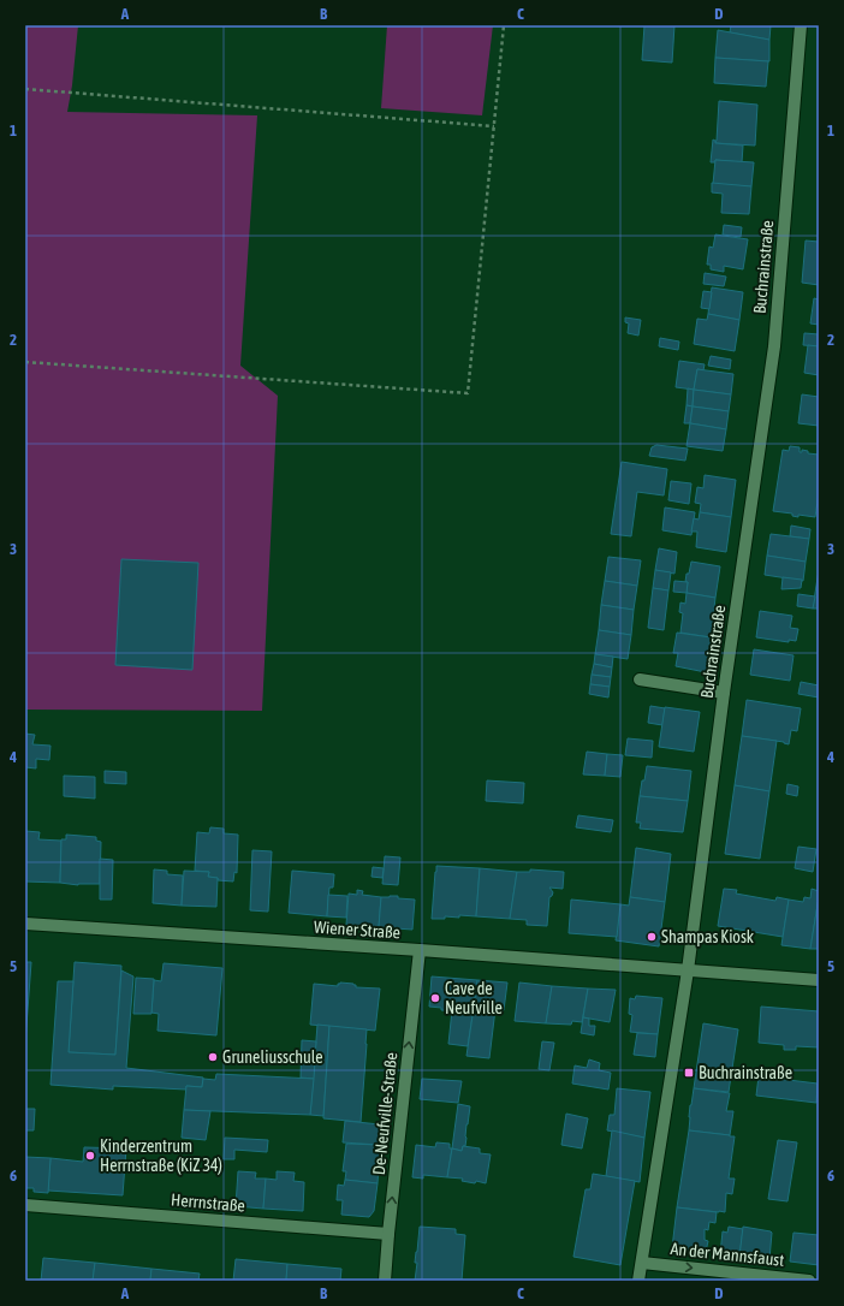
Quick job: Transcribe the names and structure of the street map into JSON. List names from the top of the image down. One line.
{"streets":{"street":["Buchrainstraße","Wiener Straße","De-Neufville-Straße","Herrnstraße","An der Mannsfaust"]},"crossings":[["Buchrainstraße","Wiener Straße"],["Buchrainstraße","An der Mannsfaust"],["Wiener Straße","De-Neufville-Straße"],["De-Neufville-Straße","Herrnstraße"]],"one_way":["De-Neufville-Straße","An der Mannsfaust"],"places":{"other":["Shampas Kiosk","Cave de Neufville","Gruneliusschule","Kinderzentrum Herrnstraße (KiZ 34)"],"transit":["Buchrainstraße"]},"grid":{"columns":["A","B","C","D"],"rows":["1","2","3","4","5","6"]}}
